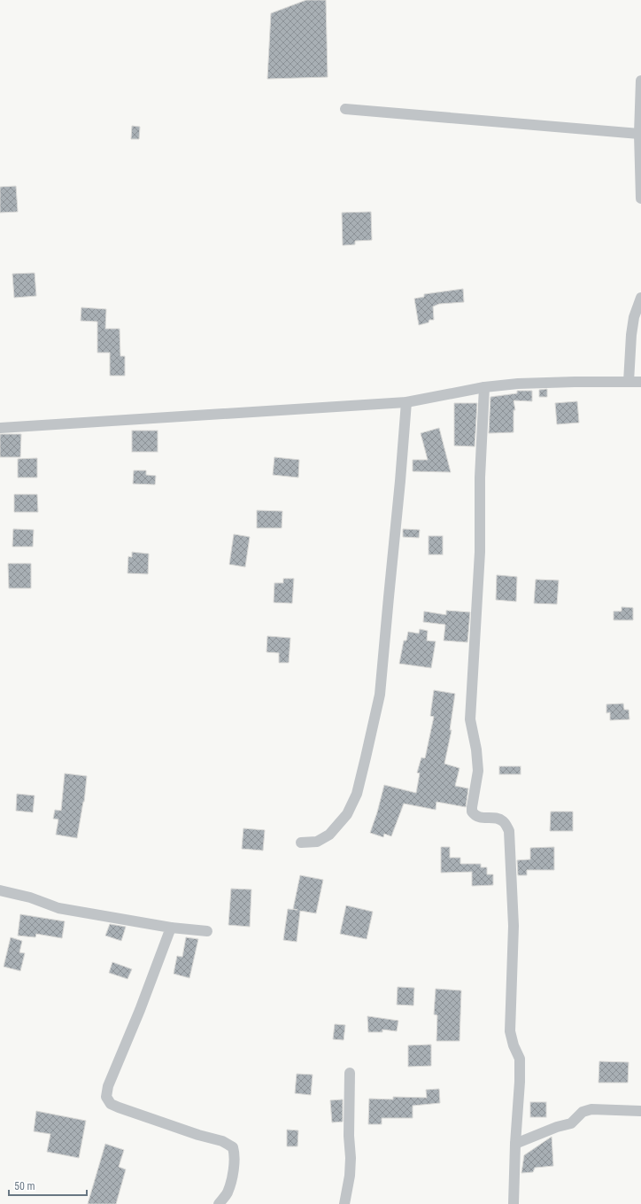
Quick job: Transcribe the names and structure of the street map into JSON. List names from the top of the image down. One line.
{"scale_bar":"50 m"}
